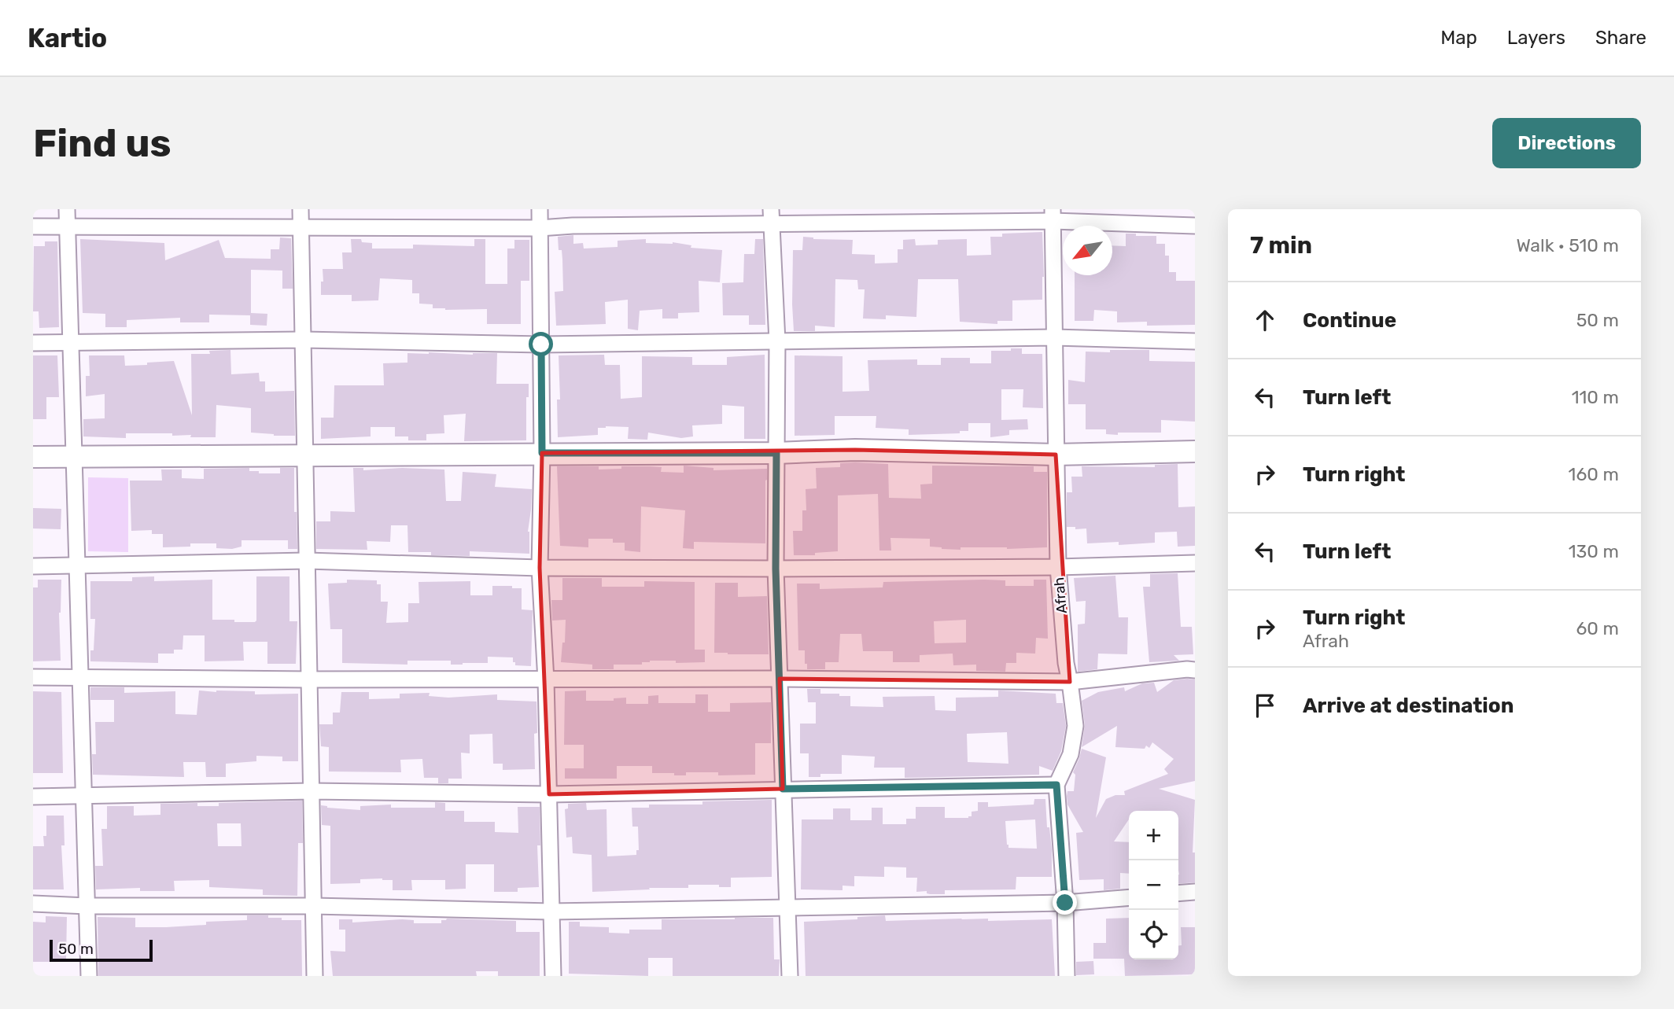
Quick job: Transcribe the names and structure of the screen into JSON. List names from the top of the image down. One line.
{"streets":{"street":["Afrah"]},"scale_bar":"50 m","north":"bottom left","page":{"header":"Kartio","nav":["Map","Layers","Share"],"buttons":"Directions","title":"Find us","heading":["7 min","Walk · 510 m"],"list":[["Continue","50 m"],["Turn left","110 m"],["Turn right","160 m"],["Turn left","130 m"],["Turn right","Afrah","60 m"],"Arrive at destination"],"map_buttons":["+","−"],"scale":"50 m"}}
